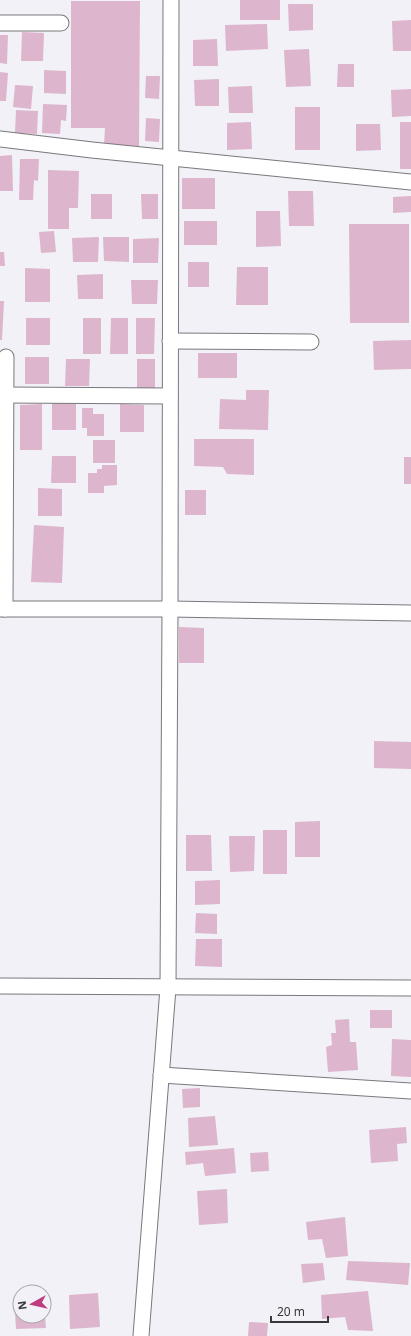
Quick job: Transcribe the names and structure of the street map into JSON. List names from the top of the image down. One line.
{"scale_bar":"20 m","north":"left"}
